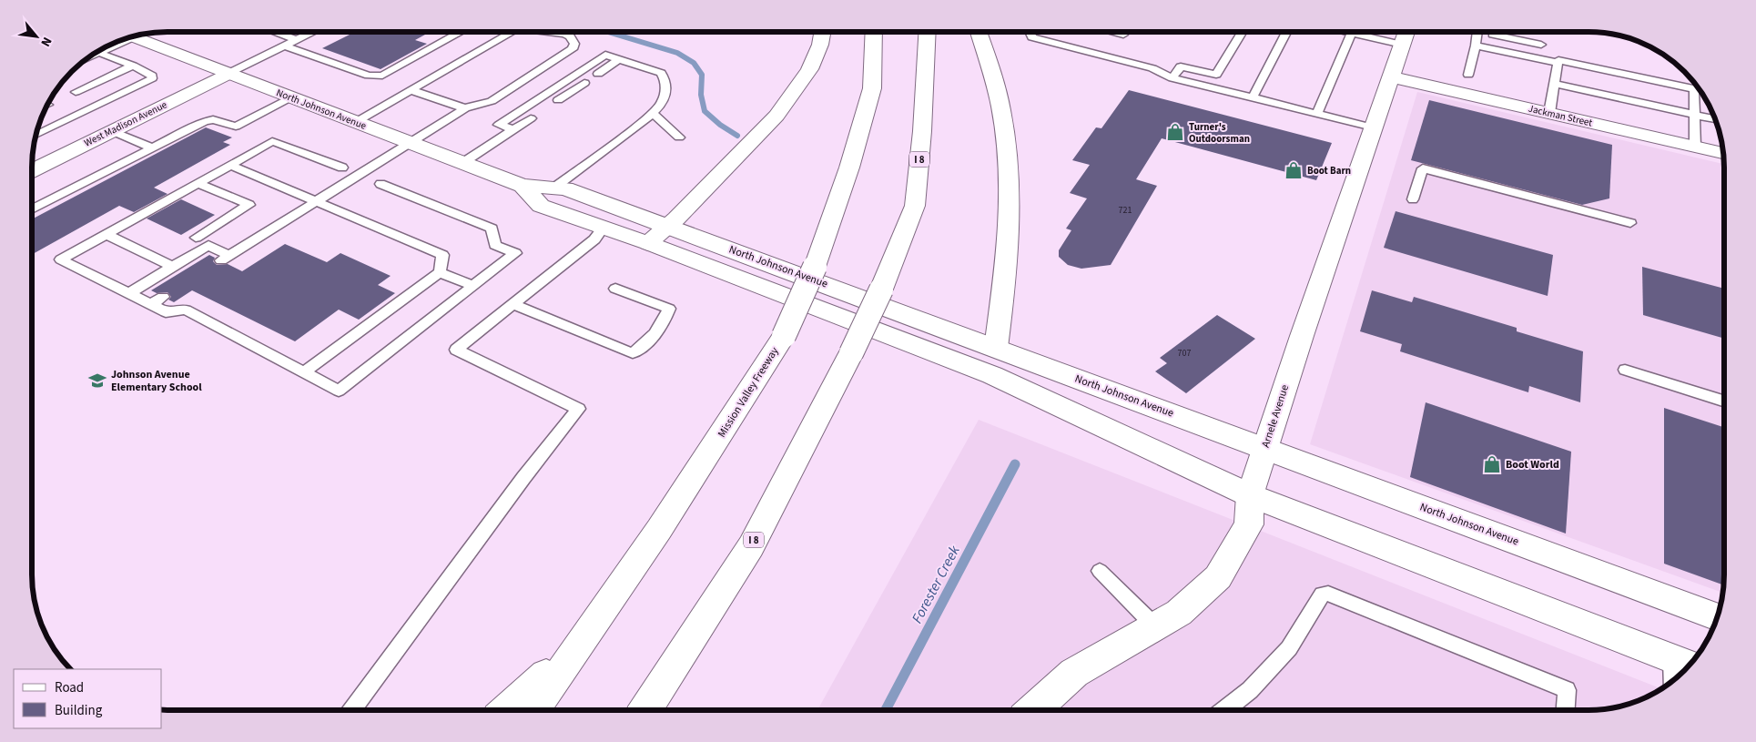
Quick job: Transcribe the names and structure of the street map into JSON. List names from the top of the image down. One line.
{"streets":{"main road":["North Johnson Avenue","Jackman Street","West Madison Avenue","I 8","Mission Valley Freeway","Arnele Avenue"]},"crossings":[["North Johnson Avenue","West Madison Avenue"],["North Johnson Avenue","Arnele Avenue"],["Jackman Street","Arnele Avenue"]],"water":["Forester Creek"],"places":{"shop":["Turner's Outdoorsman","Boot Barn","Boot World"],"school or university":["Johnson Avenue Elementary School"]},"house_numbers":["721","707"],"legend":["Road","Building"],"north":"bottom right"}
